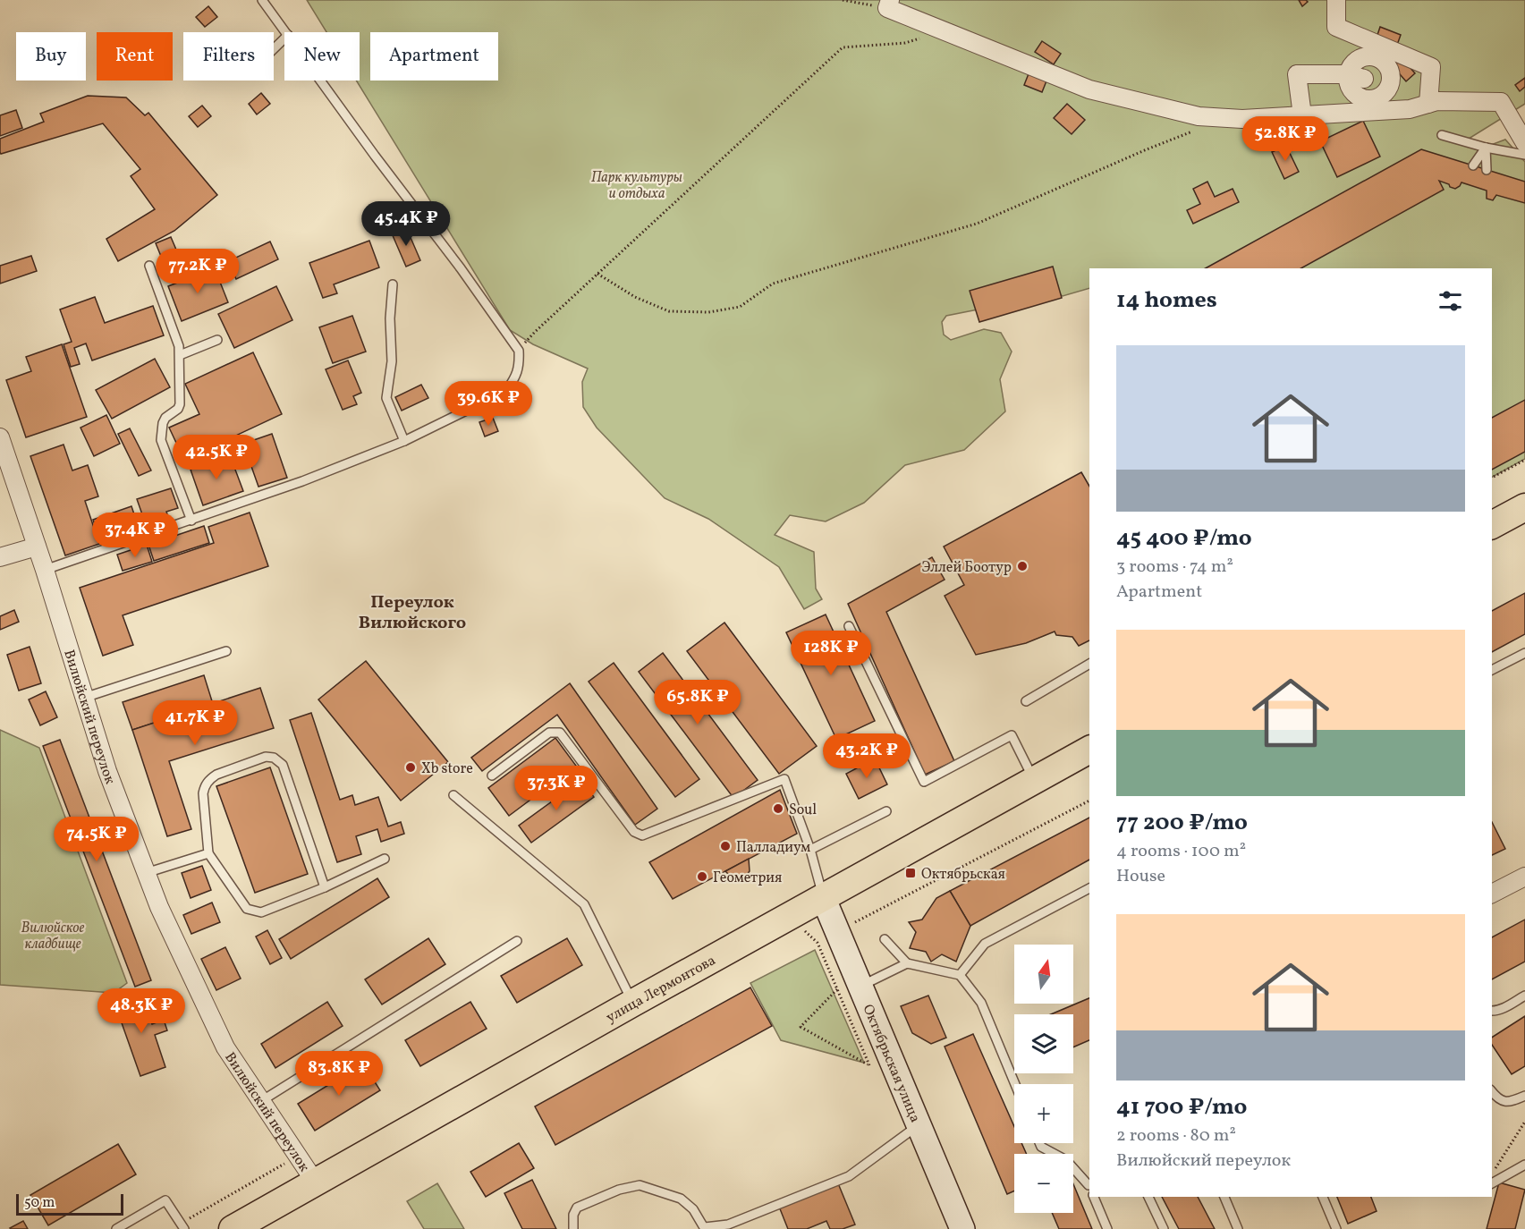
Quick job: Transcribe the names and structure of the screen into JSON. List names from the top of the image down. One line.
{"streets":{"main road":["улица Лермонтова"],"street":["Вилюйский переулок","Октябрьская улица"]},"crossings":[["Вилюйский переулок","улица Лермонтова"],["улица Лермонтова","Октябрьская улица"]],"districts":["Переулок Вилюйского"],"parks":["Парк культуры и отдыха","Вилюйское кладбище"],"places":{"other":["Эллей Боотур","Xb store","Soul","Палладиум","Геометрия"],"transit":["Октябрьская"]},"scale_bar":"50 m","north":"top","page":{"chip":["Buy","Rent","Filters","New","Apartment"],"price":["52.8K ₽","45.4K ₽","77.2K ₽","39.6K ₽","42.5K ₽","37.4K ₽","128K ₽","65.8K ₽","41.7K ₽","43.2K ₽","37.3K ₽","74.5K ₽","48.3K ₽","83.8K ₽"],"heading":"14 homes","list":[{"name":"45 400 ₽/mo","note":"3 rooms · 74 m² · Apartment"},{"name":"77 200 ₽/mo","note":"4 rooms · 100 m² · House"},{"name":"41 700 ₽/mo","note":"2 rooms · 80 m² · Вилюйский переулок"}],"map_buttons":["+","−"],"scale":"50 m"}}
